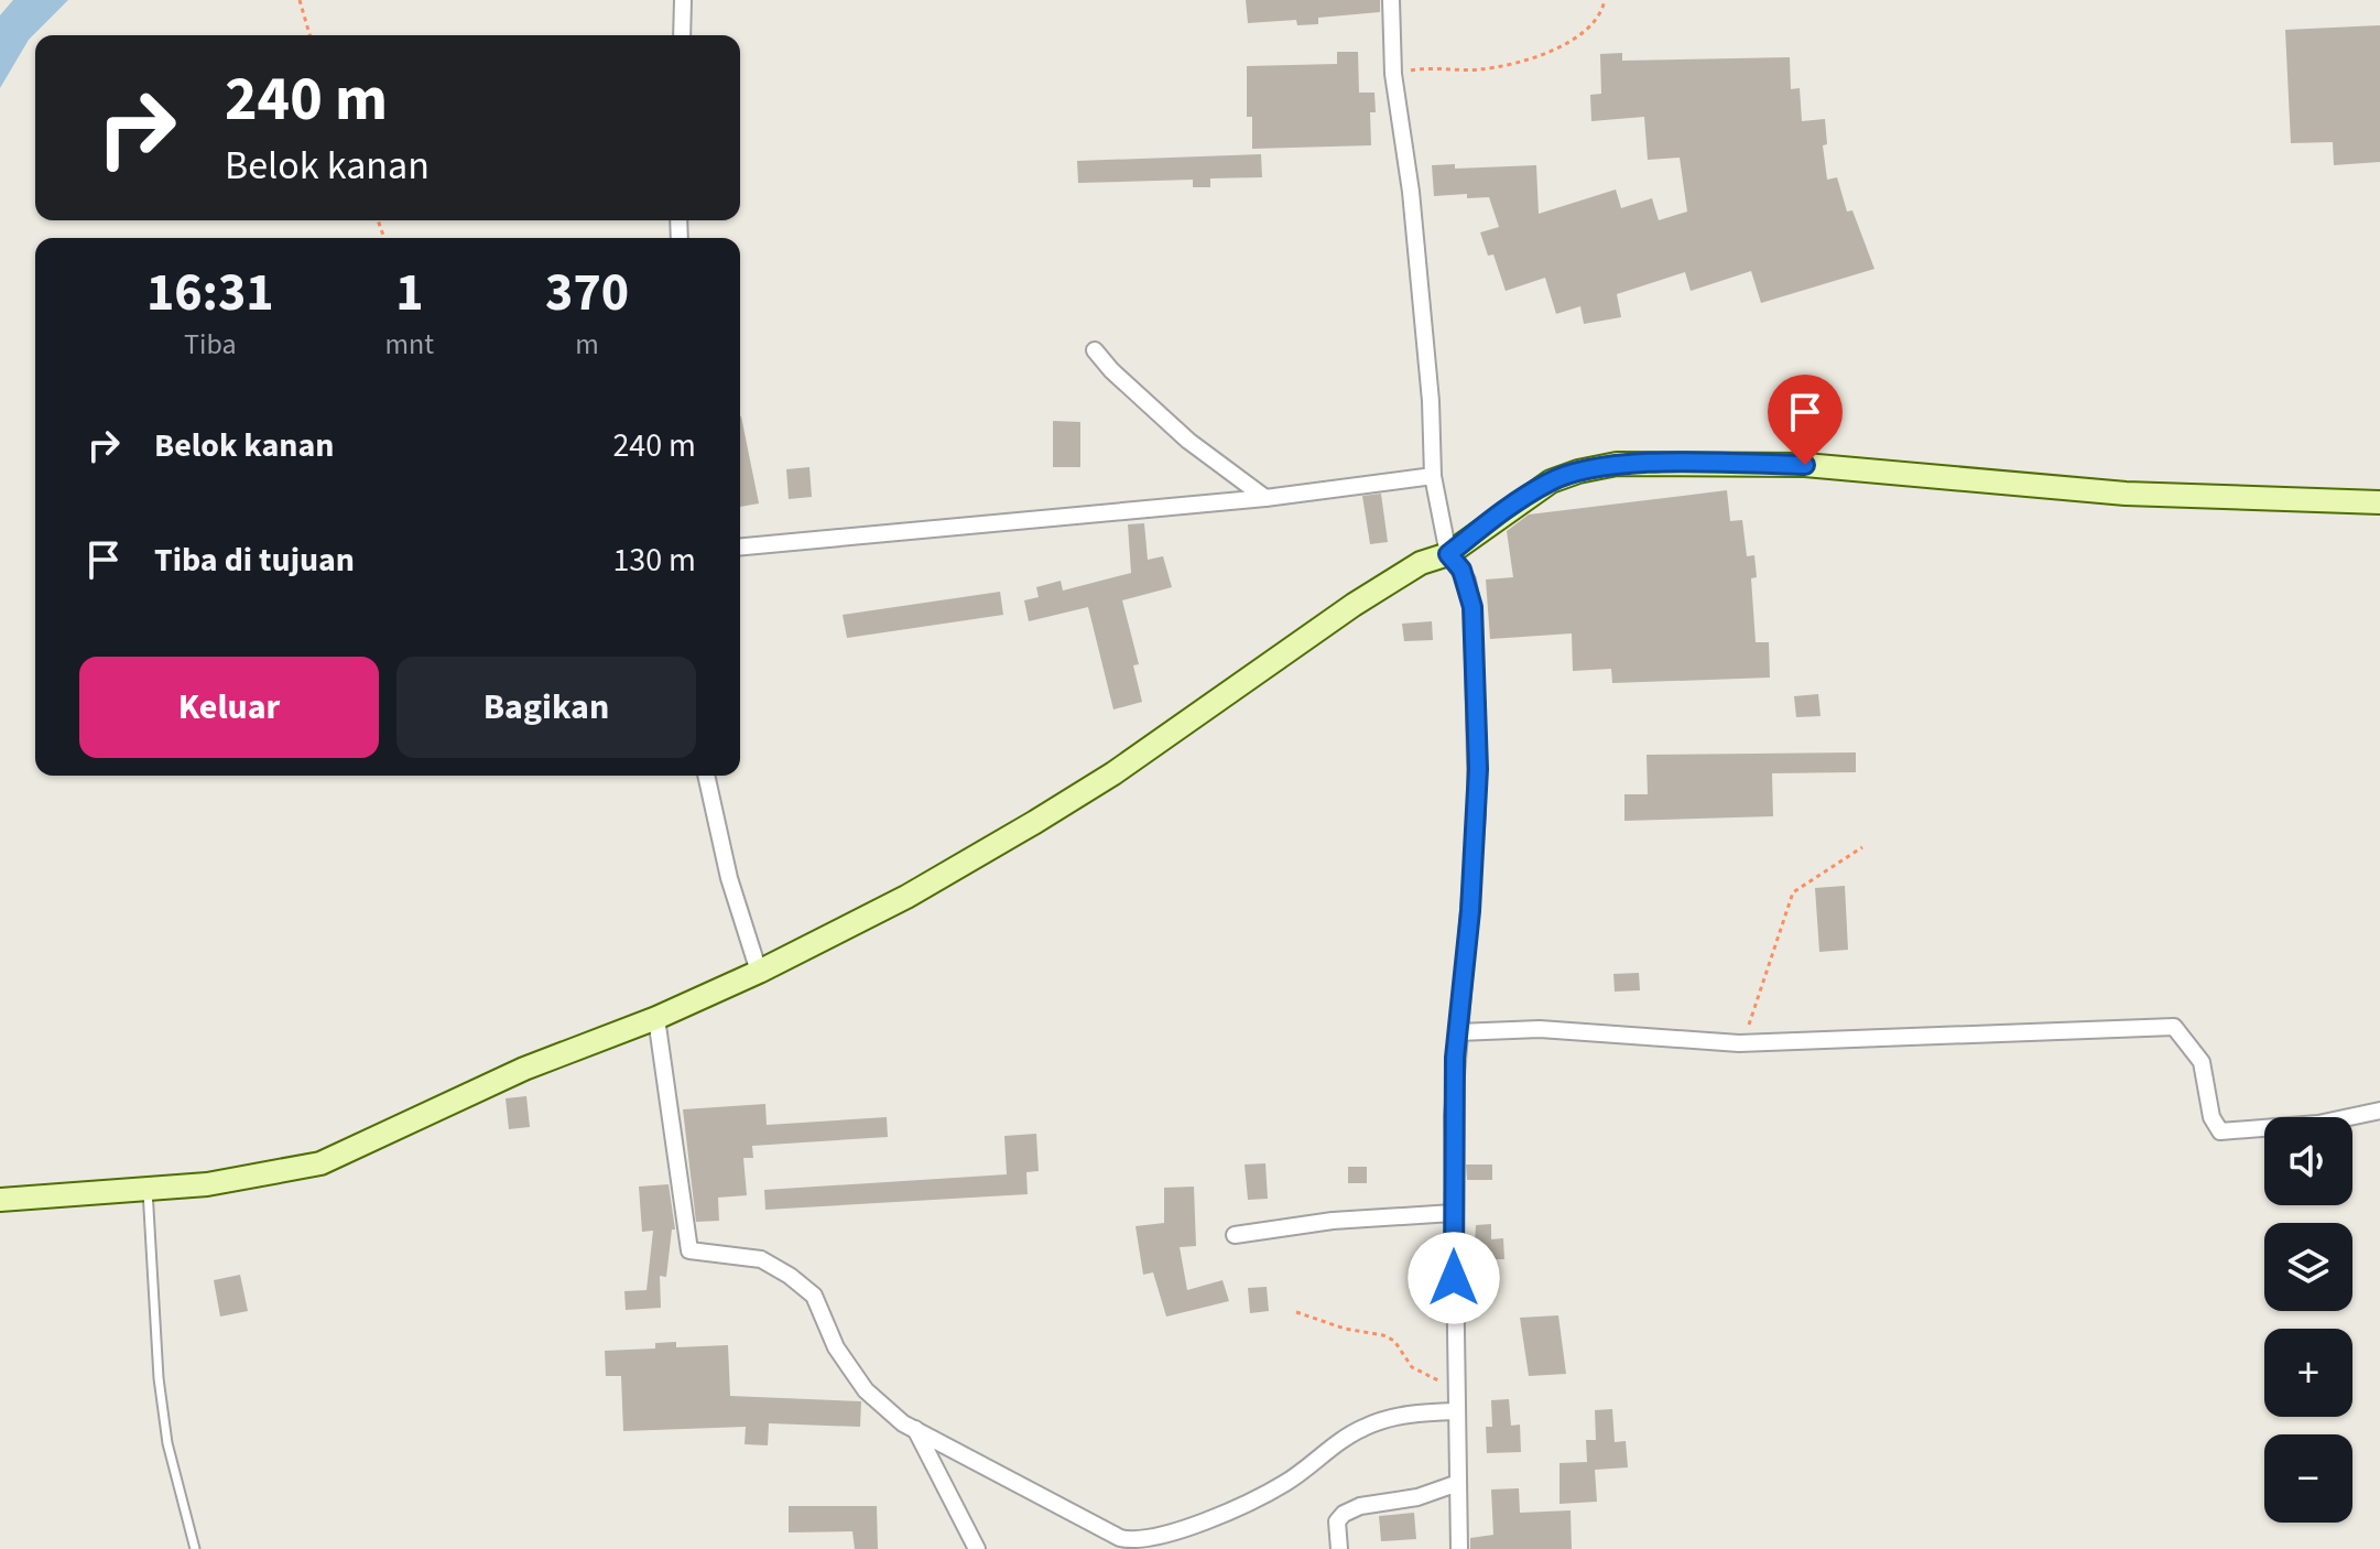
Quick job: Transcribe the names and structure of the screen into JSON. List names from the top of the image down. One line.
{"page":{"turn":["240 m","Belok kanan"],"eta":["16:31","Tiba","1","mnt","370","m"],"list":[{"name":"Belok kanan","value":"240 m"},{"name":"Tiba di tujuan","value":"130 m"}],"buttons":["Keluar","Bagikan"],"map_buttons":["+","−"]}}
